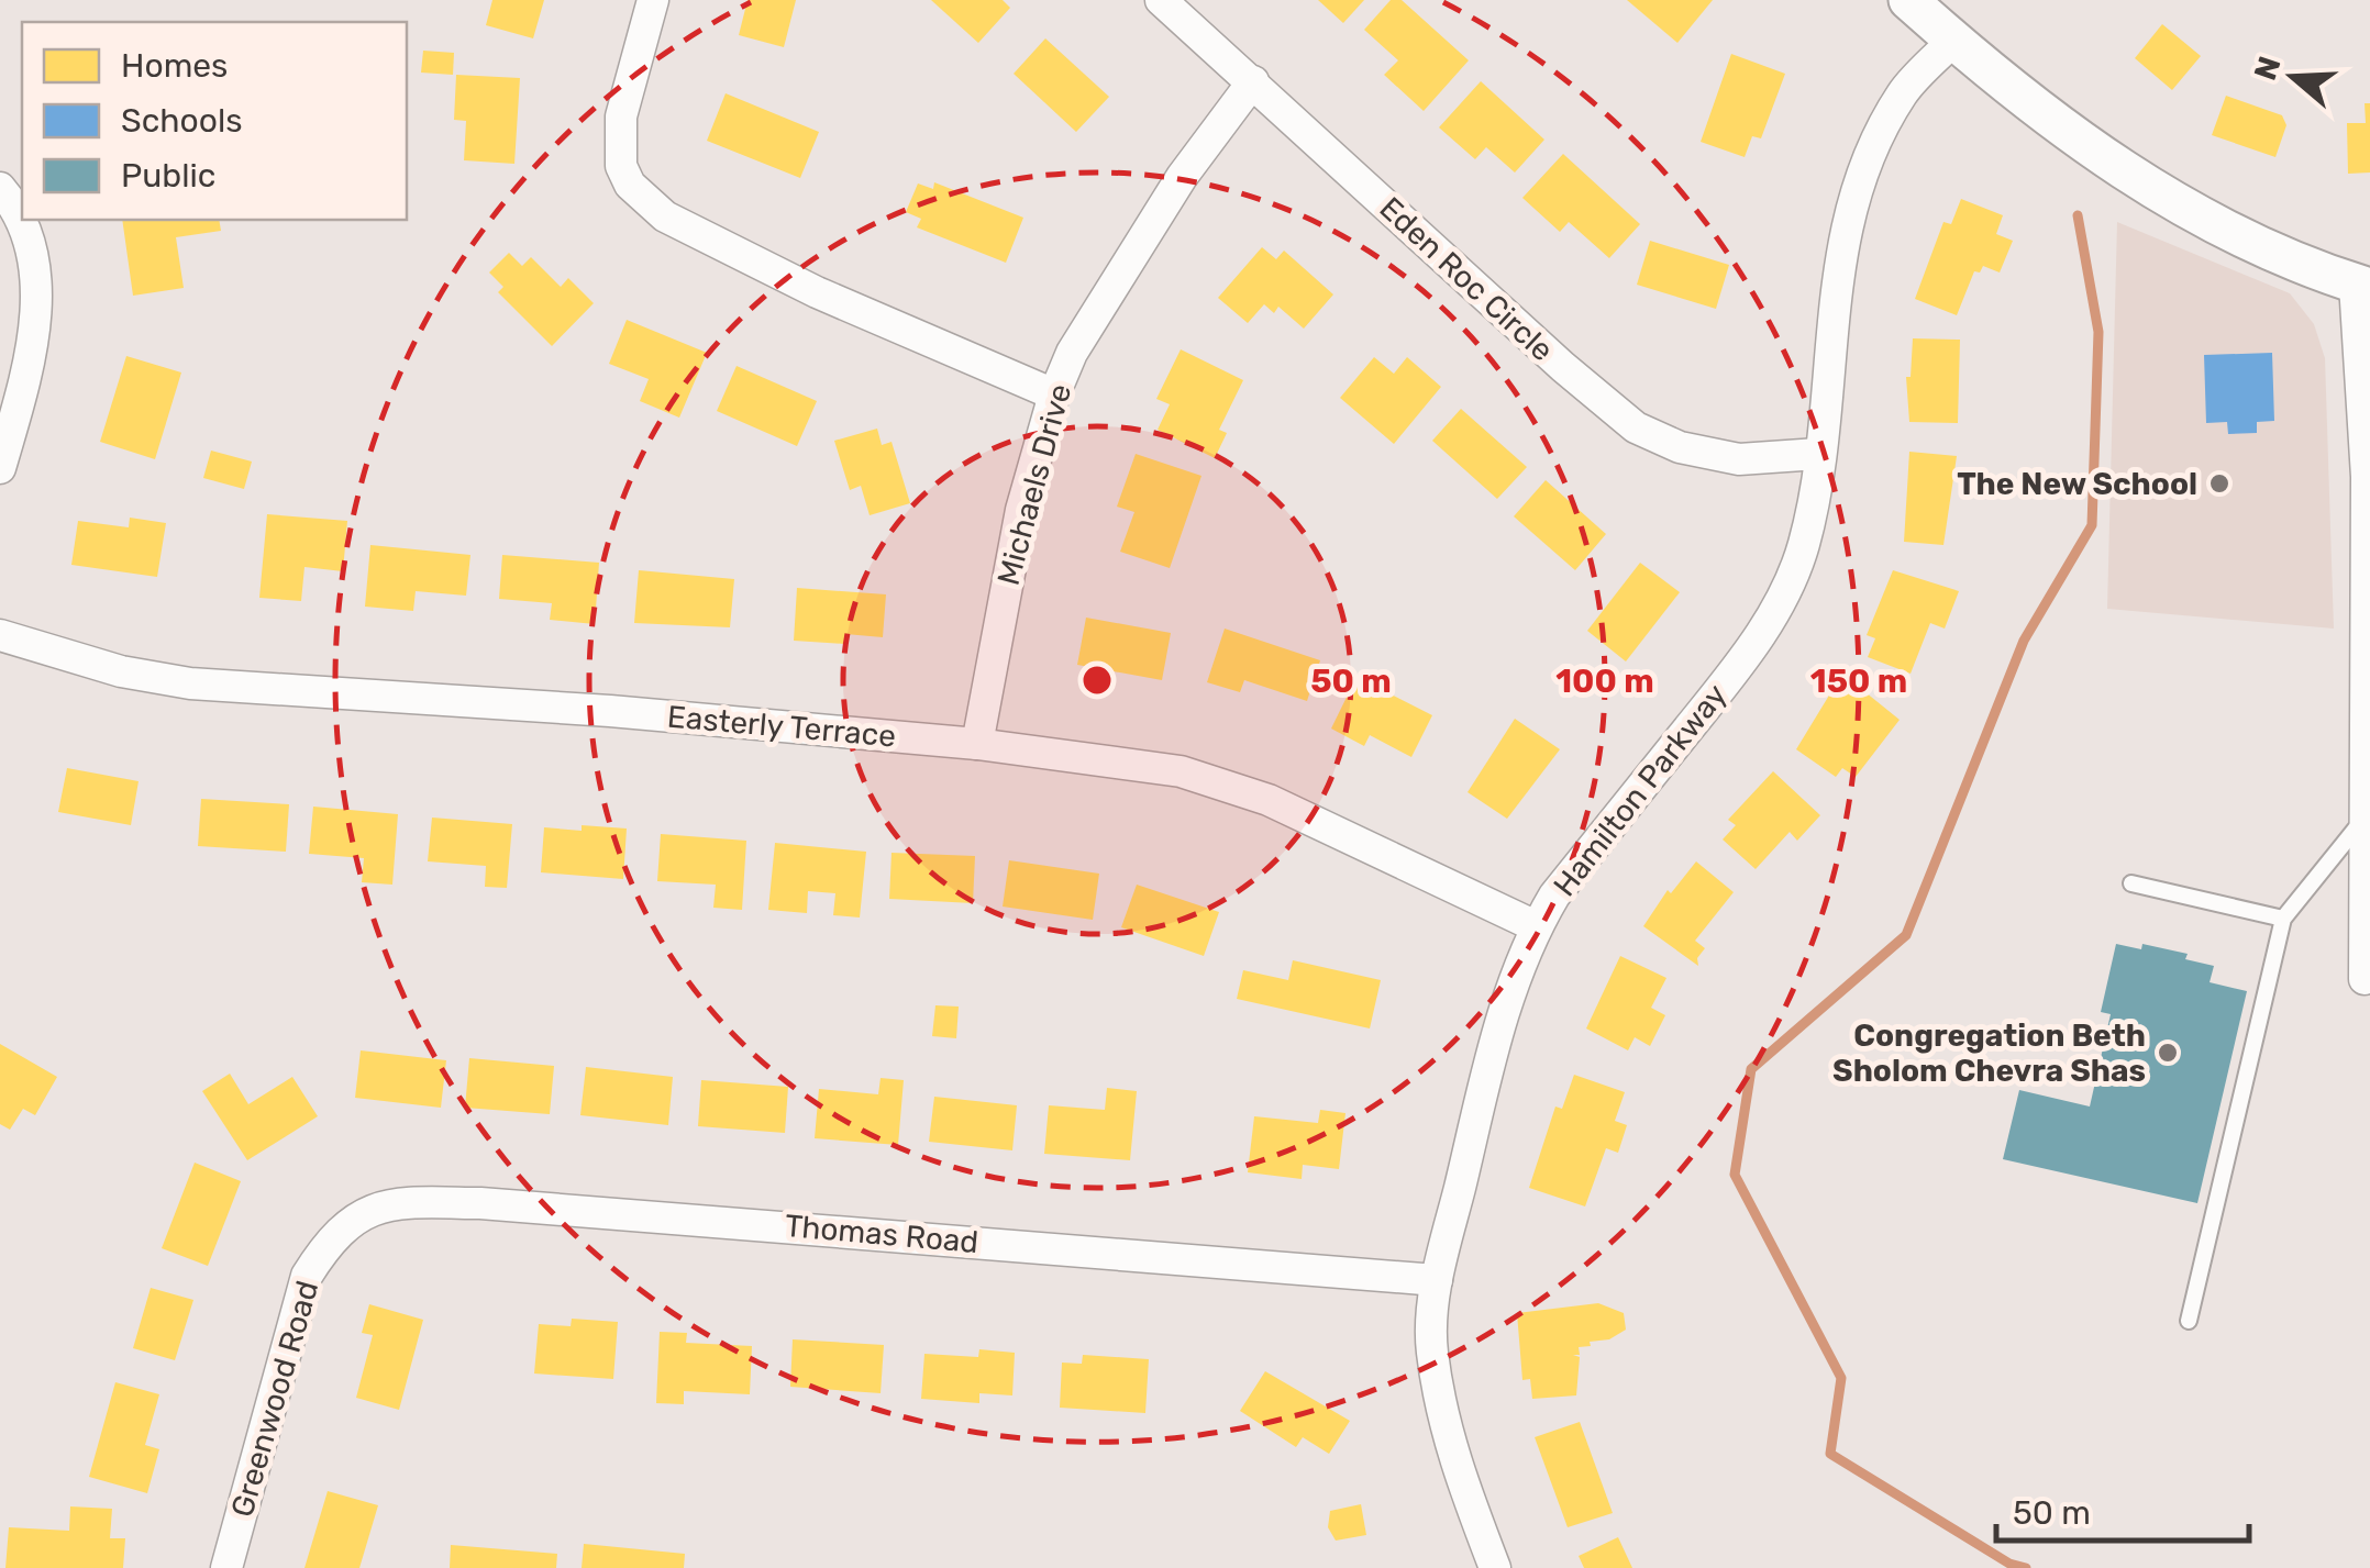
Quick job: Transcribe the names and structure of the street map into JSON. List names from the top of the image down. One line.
{"streets":{"street":["Eden Roc Circle","Michaels Drive","Easterly Terrace","Hamilton Parkway","Thomas Road","Greenwood Road"]},"crossings":[["Eden Roc Circle","Michaels Drive"],["Eden Roc Circle","Hamilton Parkway"],["Michaels Drive","Easterly Terrace"],["Easterly Terrace","Hamilton Parkway"],["Hamilton Parkway","Thomas Road"],["Thomas Road","Greenwood Road"]],"places":["The New School","Congregation Beth Sholom Chevra Shas"],"legend":["Homes","Schools","Public"],"scale_bar":"50 m","north":"left","rings":["50 m","100 m","150 m"]}
